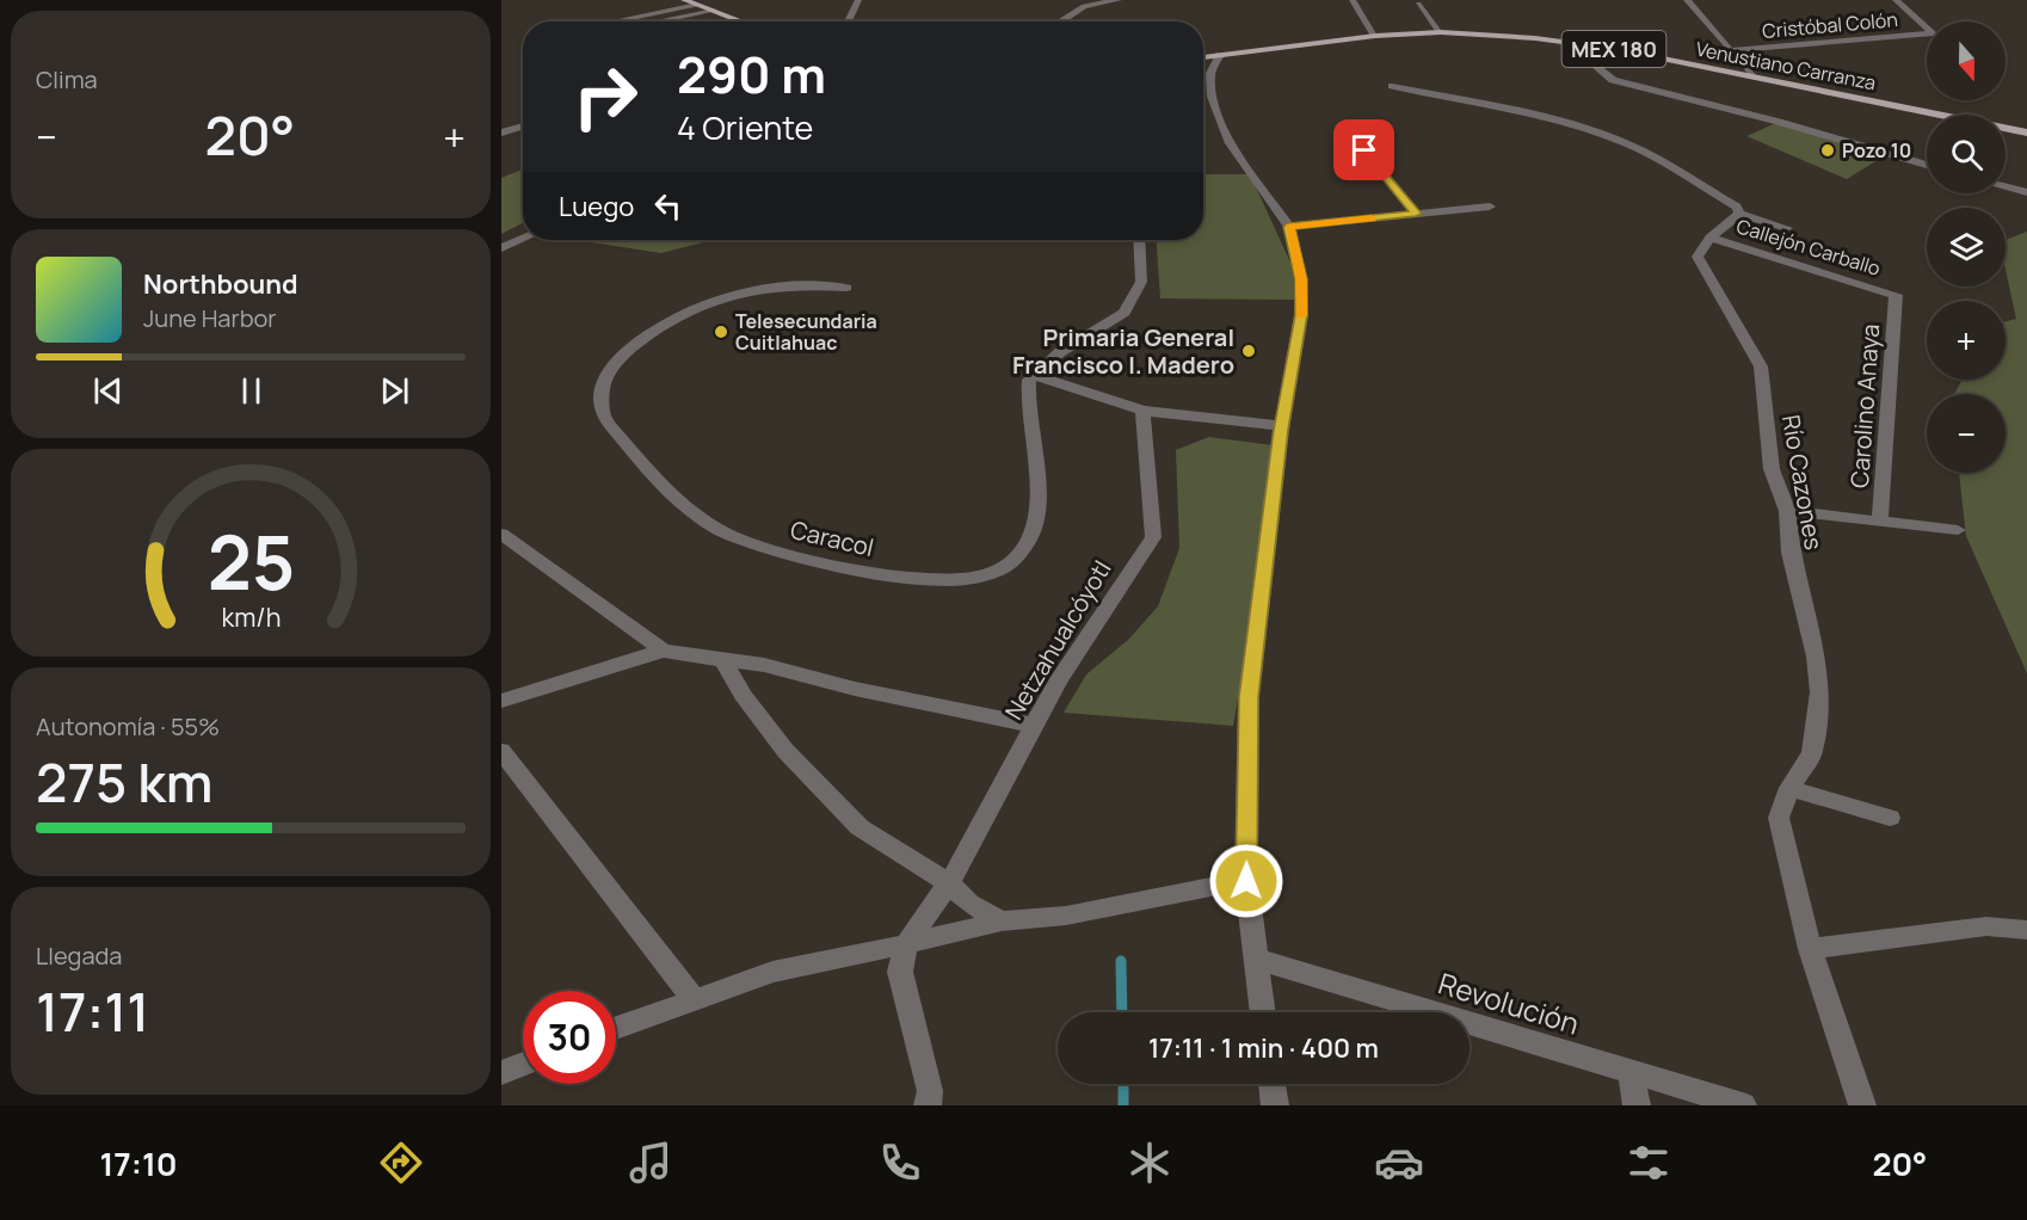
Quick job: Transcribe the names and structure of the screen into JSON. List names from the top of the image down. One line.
{"streets":{"main road":["MEX 180","Venustiano Carranza"],"street":["Cristóbal Colón","Callejón Carballo","Carolino Anaya","Río Cazones","Caracol","Netzahualcóyotl","Revolución"]},"crossings":[["Cristóbal Colón","Venustiano Carranza"],["Callejón Carballo","Carolino Anaya"],["Callejón Carballo","Río Cazones"]],"places":["Pozo 10","Telesecundaria Cuitlahuac","Primaria General Francisco I. Madero"],"north":"bottom","page":{"tile":["Clima",["Autonomía · 55%","275 km"],["Llegada","17:11"]],"map_buttons":["+","−"],"turn":["290 m","4 Oriente"],"heat":["−","20°","+"],"then":"Luego","song":["Northbound","June Harbor"],"limit":"30","trip":"17:11 · 1 min · 400 m","tabs":["17:10","20°"],"gauge":["25","km/h"]}}
